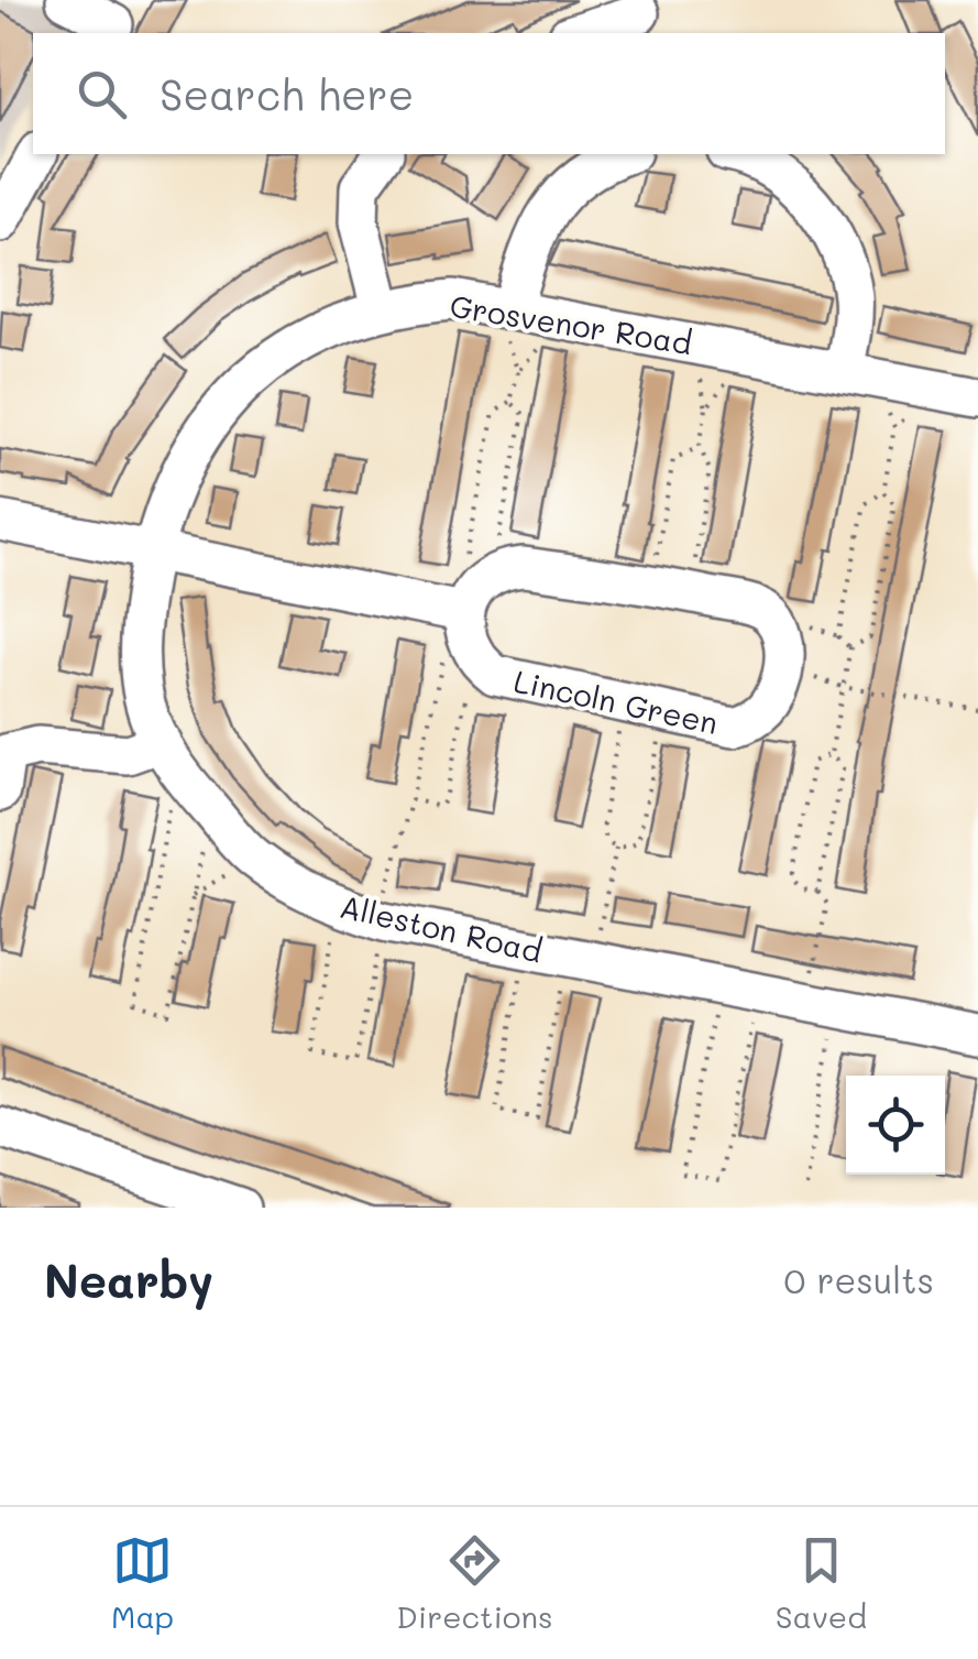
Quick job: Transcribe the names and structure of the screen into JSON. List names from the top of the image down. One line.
{"streets":{"street":["Grosvenor Road","Lincoln Green","Alleston Road"]},"crossings":[["Grosvenor Road","Alleston Road"]],"page":{"search":"Search here","heading":["Nearby","0 results"],"nav":["Map","Directions","Saved"]}}
